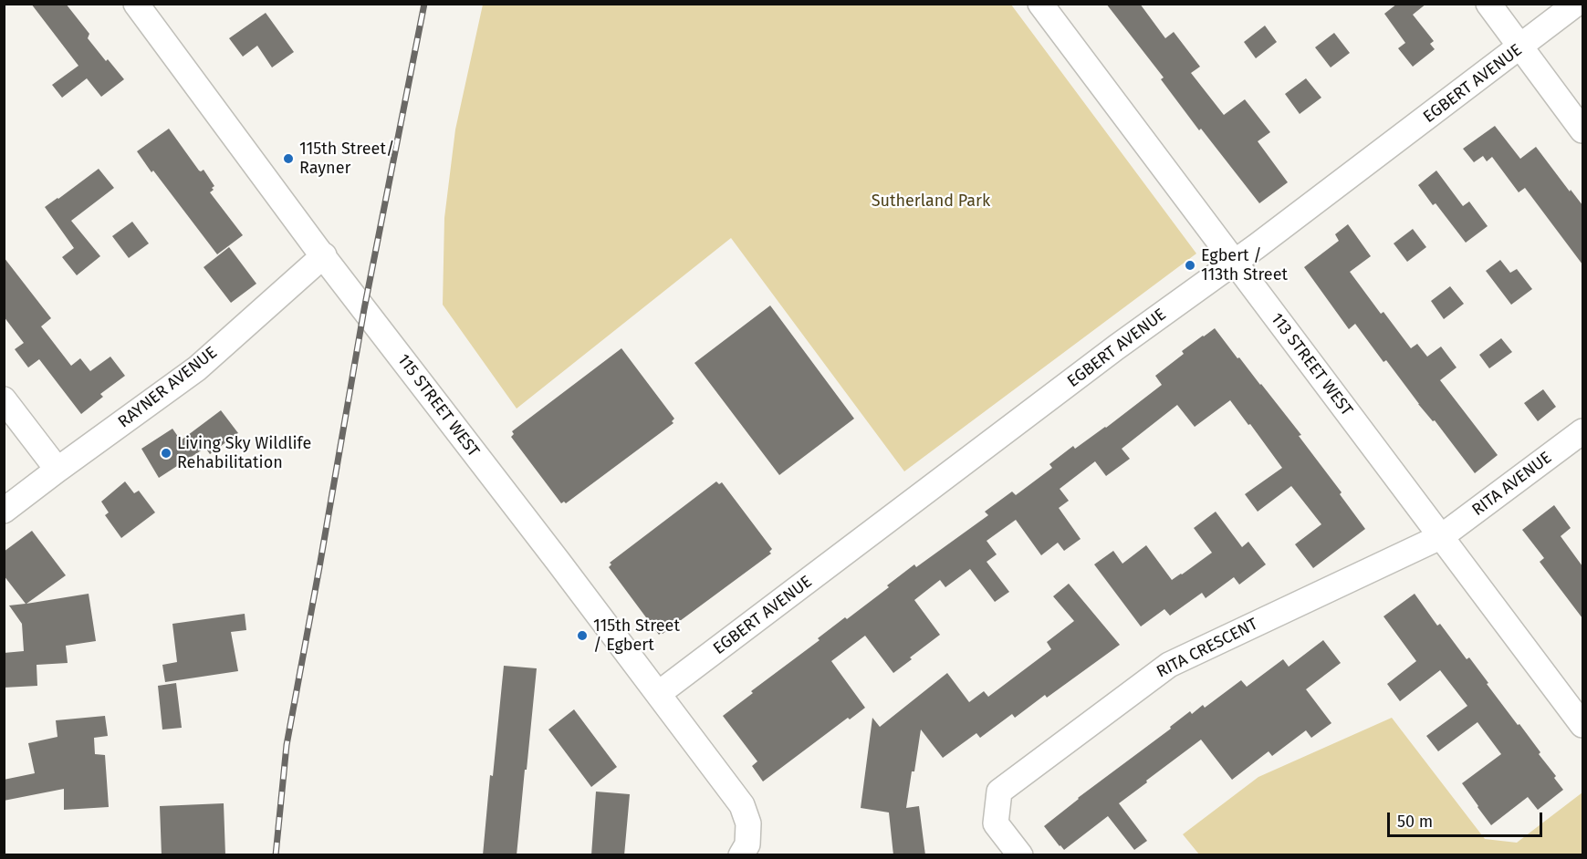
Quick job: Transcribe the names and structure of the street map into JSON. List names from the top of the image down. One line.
{"streets":{"street":["EGBERT AVENUE","113 STREET WEST","RAYNER AVENUE","115 STREET WEST","RITA AVENUE","RITA CRESCENT"]},"crossings":[["EGBERT AVENUE","113 STREET WEST"],["EGBERT AVENUE","115 STREET WEST"],["113 STREET WEST","RITA AVENUE"],["113 STREET WEST","RITA CRESCENT"],["RAYNER AVENUE","115 STREET WEST"],["RITA AVENUE","RITA CRESCENT"]],"parks":["Sutherland Park"],"places":["115th Street/ Rayner","Egbert / 113th Street","Living Sky Wildlife Rehabilitation","115th Street / Egbert"],"scale_bar":"50 m"}
